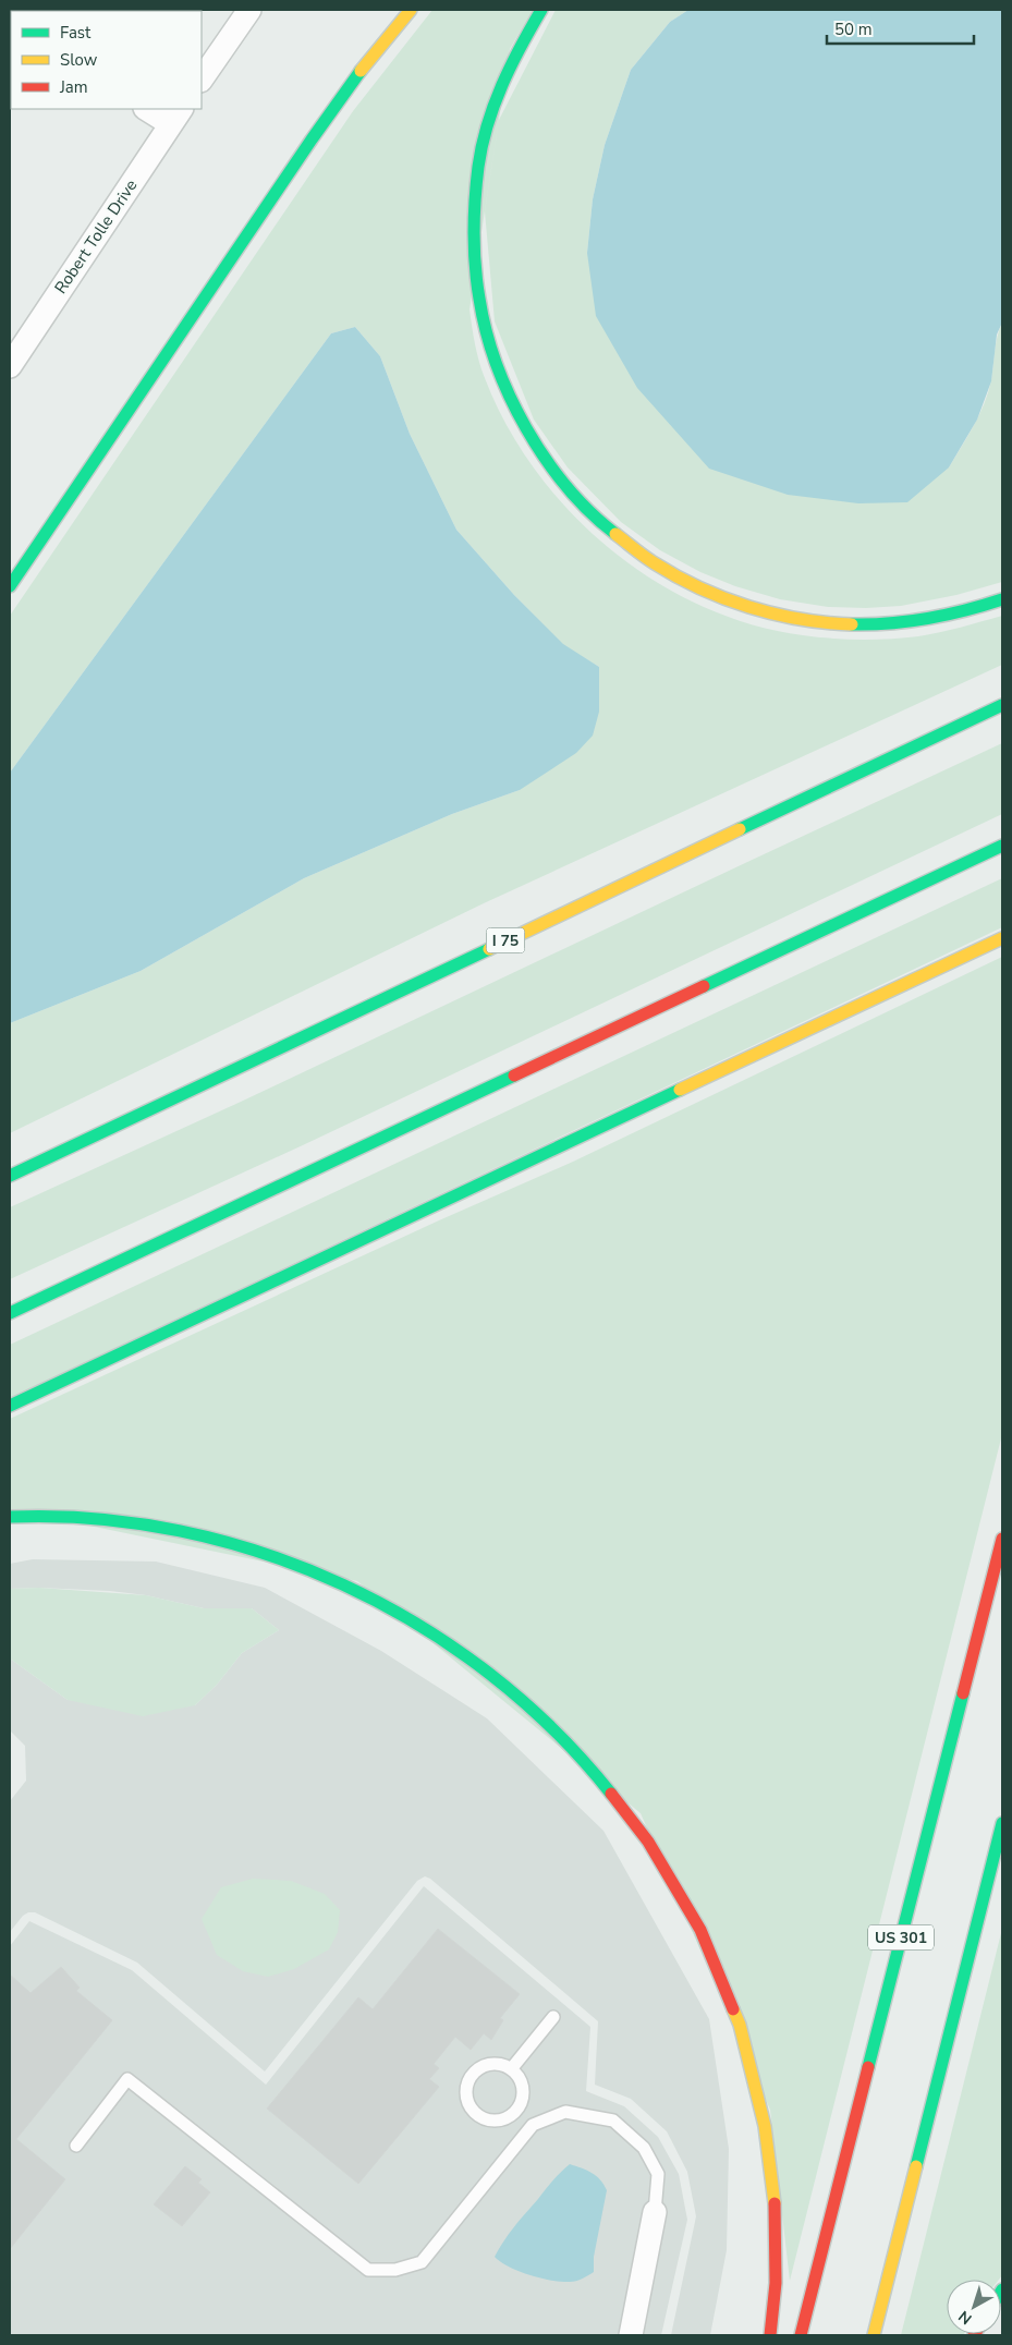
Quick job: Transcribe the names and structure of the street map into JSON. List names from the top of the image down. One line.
{"streets":{"main road":["I 75","US 301"],"street":["Robert Tolle Drive"]},"legend":["Fast","Slow","Jam"],"scale_bar":"50 m","north":"bottom left"}
